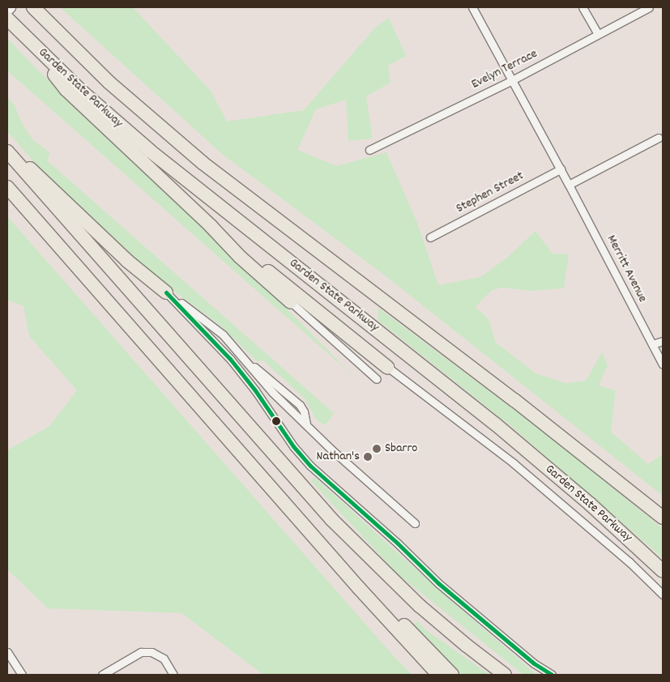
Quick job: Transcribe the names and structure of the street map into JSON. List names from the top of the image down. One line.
{"streets":{"highway":["Garden State Parkway"],"street":["Evelyn Terrace","Stephen Street","Merritt Avenue"]},"crossings":[["Stephen Street","Merritt Avenue"]],"places":["Sbarro","Nathan's"]}
